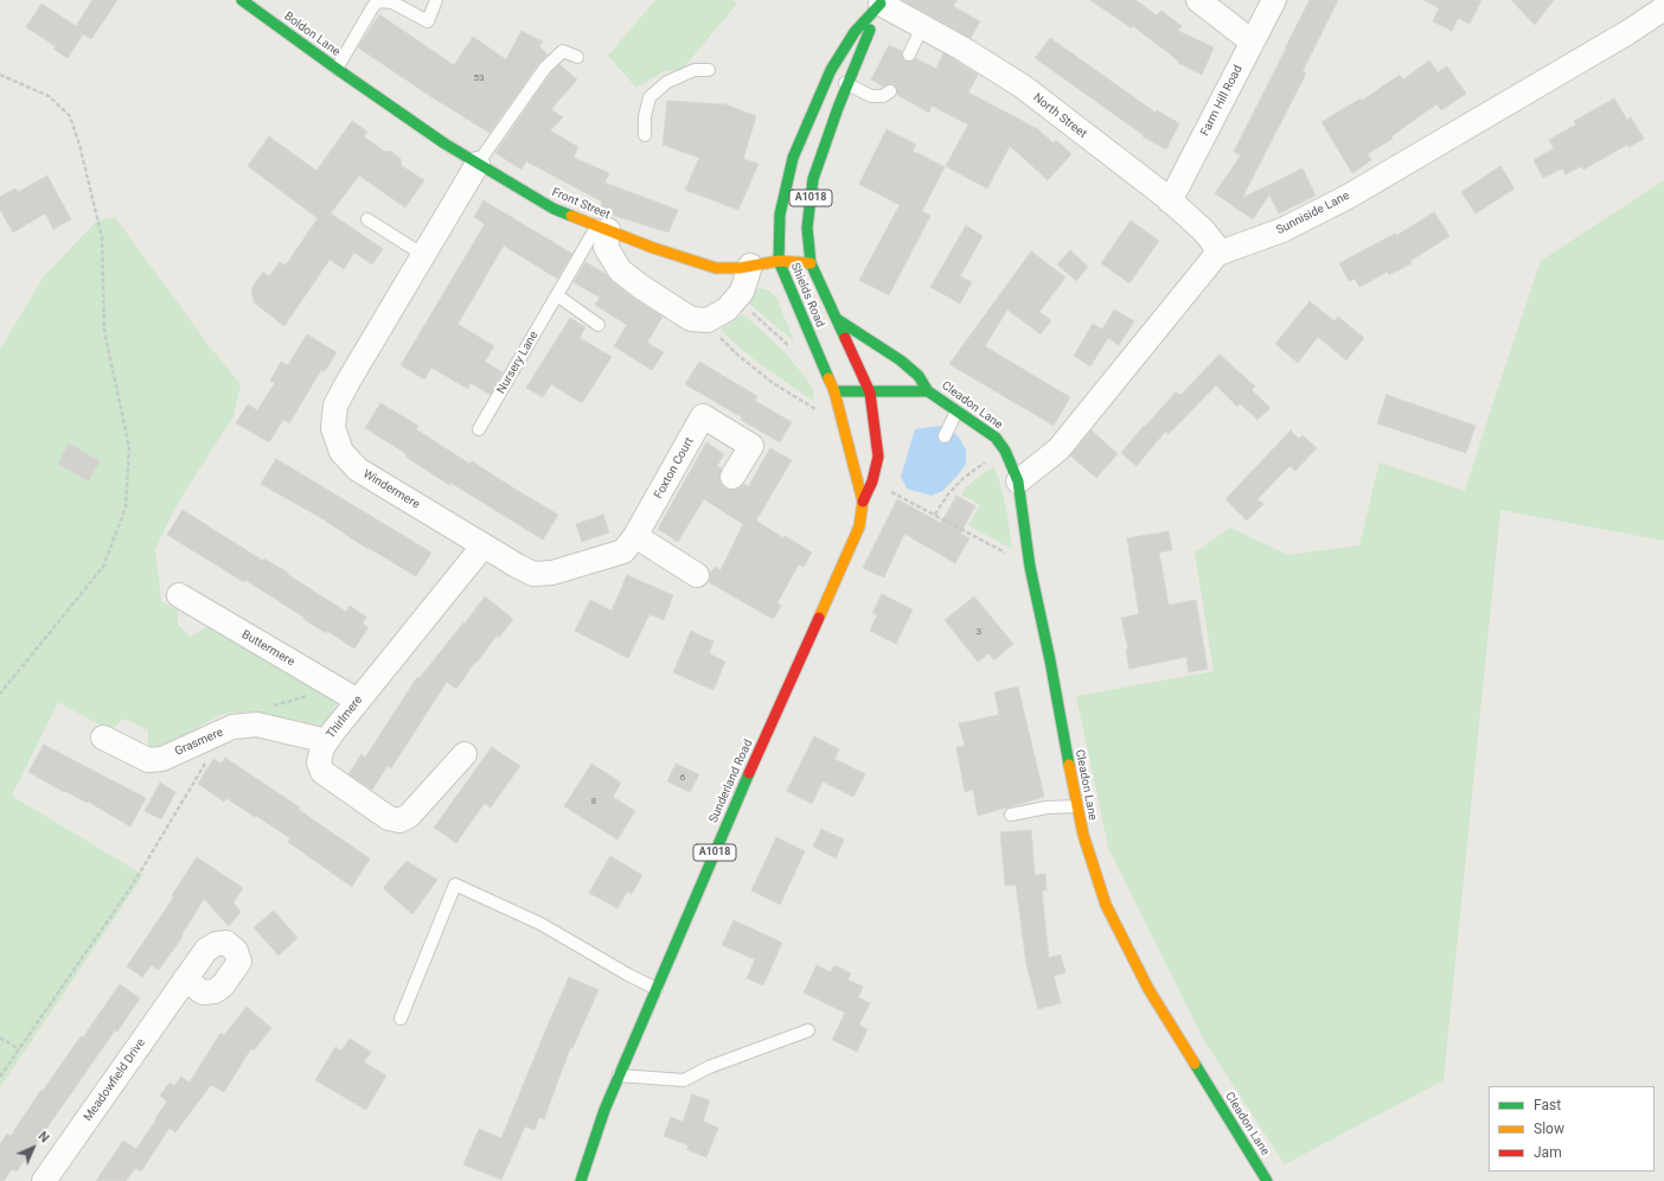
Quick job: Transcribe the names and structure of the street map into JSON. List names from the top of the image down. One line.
{"streets":{"main road":["Boldon Lane","A1018","Front Street","Shields Road","Cleadon Lane","Sunderland Road"],"street":["Farm Hill Road","North Street","Sunniside Lane","Foxton Court","Windermere","Buttermere","Thirlmere","Grasmere","Meadowfield Drive"],"lane":["Nursery Lane"]},"crossings":[["Boldon Lane","Front Street"],["Farm Hill Road","North Street"],["North Street","Sunniside Lane"],["North Street","Shields Road"],["Front Street","Shields Road"],["Front Street","Nursery Lane"],["Front Street","Windermere"],["Shields Road","Cleadon Lane"],["Shields Road","Sunderland Road"],["Foxton Court","Windermere"],["Windermere","Thirlmere"],["Buttermere","Thirlmere"],["Thirlmere","Grasmere"]],"house_numbers":["53","3","6","8"],"legend":["Fast","Slow","Jam"],"north":"top right"}
